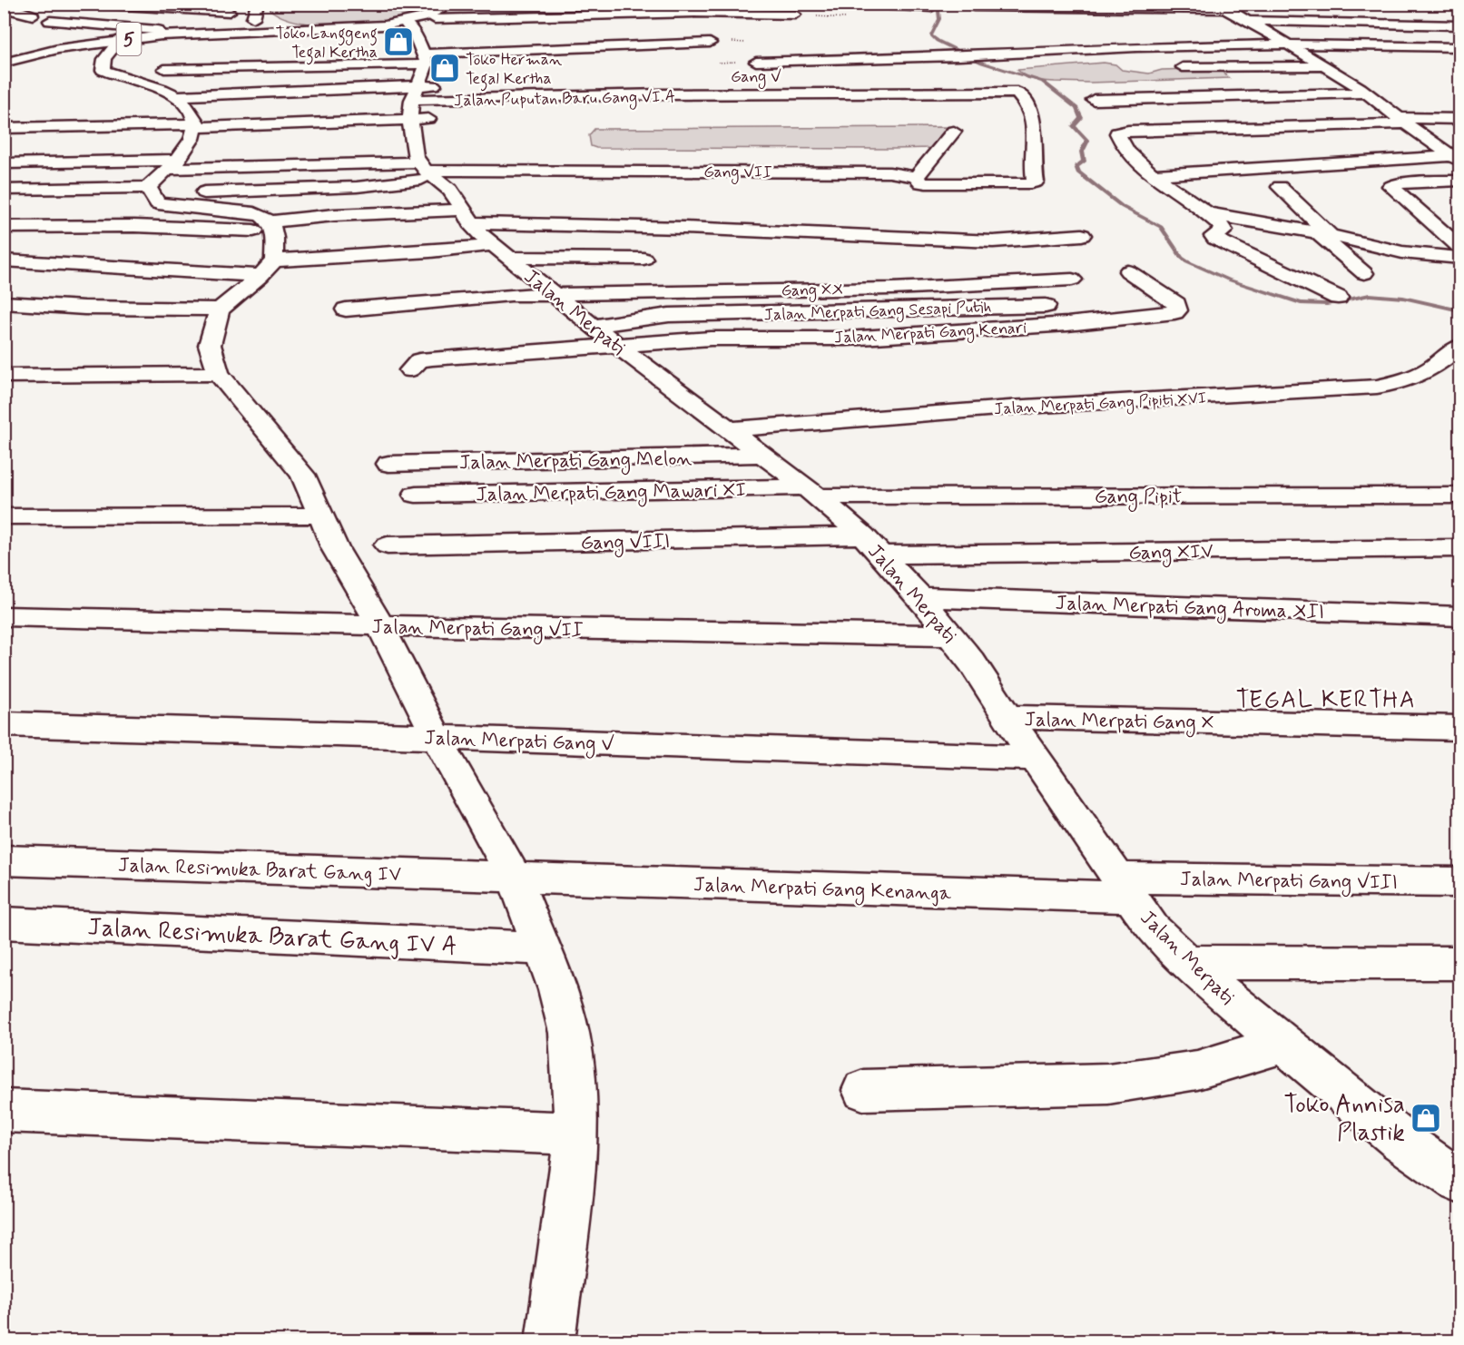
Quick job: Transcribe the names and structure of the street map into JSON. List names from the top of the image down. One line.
{"streets":{"main road":["5","Gang V","Jalan Puputan Baru Gang VI A","Gang VII","Gang XX","Jalan Merpati Gang Sesapi Putih","Jalan Merpati","Jalan Merpati Gang Kenari","Jalan Merpati Gang Pipiti XVI","Jalan Merpati Gang Melon","Jalan Merpati Gang Mawari XI","Gang Pipit","Gang VIII","Gang XIV","Jalan Merpati Gang Aroma XII","Jalan Merpati Gang VII","Jalan Merpati Gang X","Jalan Merpati Gang V","Jalan Resimuka Barat Gang IV","Jalan Merpati Gang VIII","Jalan Merpati Gang Kenanga","Jalan Resimuka Barat Gang IV A"]},"crossings":[["Gang V","Jalan Puputan Baru Gang VI A"],["Gang V","Gang VII"],["Gang VII","Jalan Merpati"],["Gang XX","Jalan Merpati"],["Jalan Merpati Gang Sesapi Putih","Jalan Merpati"],["Jalan Merpati","Jalan Merpati Gang Kenari"],["Jalan Merpati","Jalan Merpati Gang Pipiti XVI"],["Jalan Merpati","Jalan Merpati Gang Melon"],["Jalan Merpati","Jalan Merpati Gang Mawari XI"],["Jalan Merpati","Gang Pipit"],["Jalan Merpati","Gang VIII"],["Jalan Merpati","Gang XIV"],["Jalan Merpati","Jalan Merpati Gang Aroma XII"],["Jalan Merpati","Jalan Merpati Gang VII"],["Jalan Merpati","Jalan Merpati Gang X"],["Jalan Merpati","Jalan Merpati Gang V"],["Jalan Merpati","Jalan Merpati Gang VIII"],["Jalan Merpati","Jalan Merpati Gang Kenanga"],["Jalan Merpati Gang Mawari XI","Gang Pipit"],["Gang VIII","Gang XIV"],["Jalan Resimuka Barat Gang IV","Jalan Merpati Gang Kenanga"],["Jalan Merpati Gang VIII","Jalan Merpati Gang Kenanga"]],"districts":["TEGAL KERTHA"],"places":{"shop":["Toko Langgeng Tegal Kertha","Toko Herman Tegal Kertha","Toko Annisa Plastik"]}}
